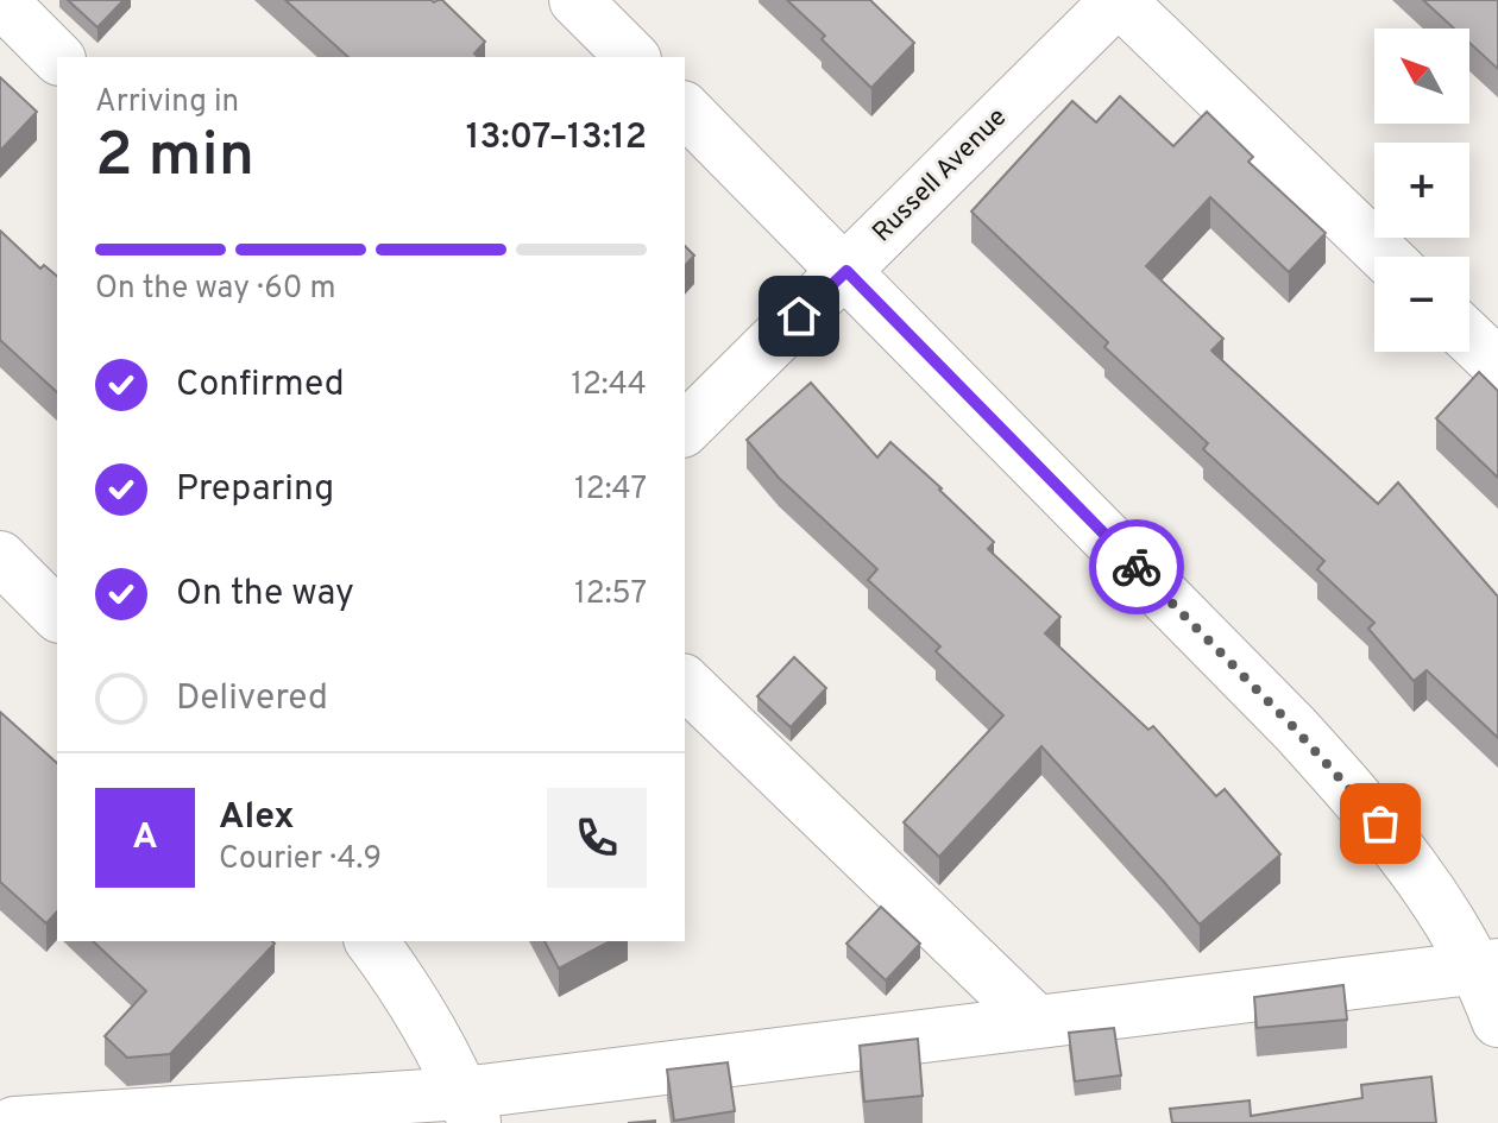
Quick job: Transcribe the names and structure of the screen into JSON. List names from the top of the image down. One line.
{"streets":{"street":["Russell Avenue"]},"north":"top left","page":{"map_buttons":["+","−"],"heading":["2 min","Arriving in","13:07–13:12"],"panel":["Alex","Courier · 4.9"],"bar":"On the way · 60 m","list":[["Confirmed","12:44"],["Preparing","12:47"],["On the way","12:57"],"Delivered"],"round":"A"}}
